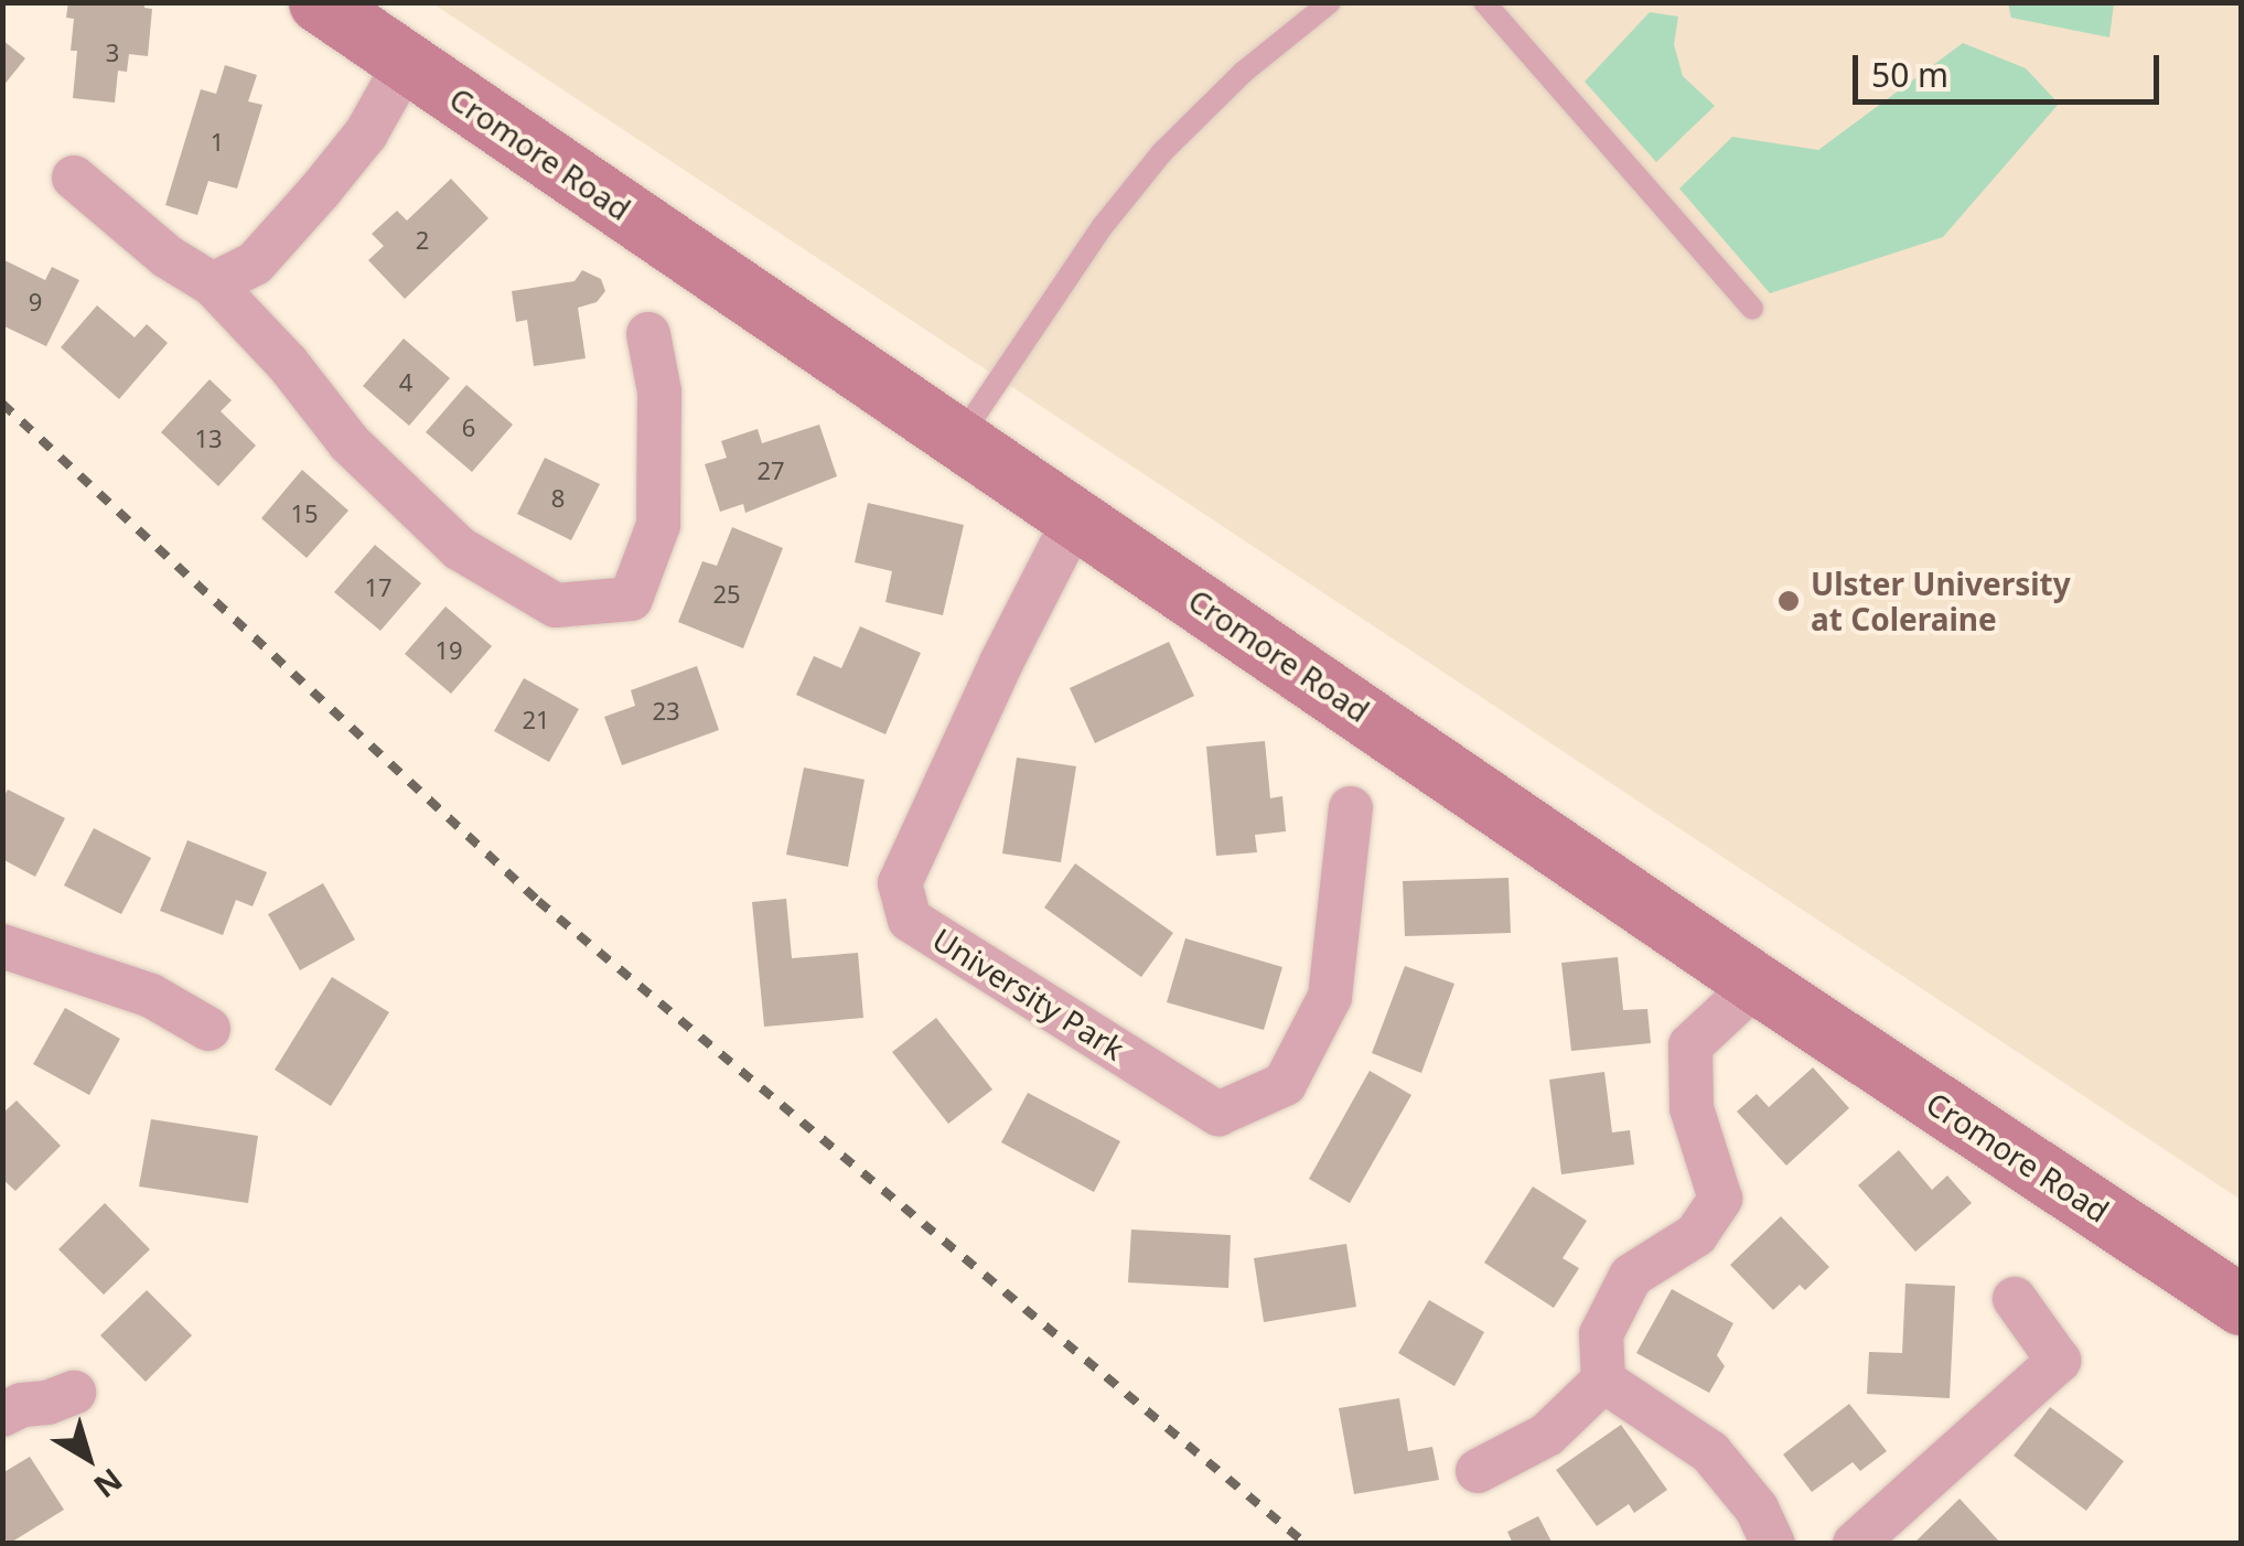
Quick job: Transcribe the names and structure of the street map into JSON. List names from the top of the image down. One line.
{"streets":{"main road":["Cromore Road"],"street":["University Park"]},"crossings":[["Cromore Road","University Park"]],"places":["Ulster University at Coleraine"],"house_numbers":["3","1","2","9","4","6","13","27","8","15","17","25","19","23","21"],"scale_bar":"50 m","north":"bottom right"}
